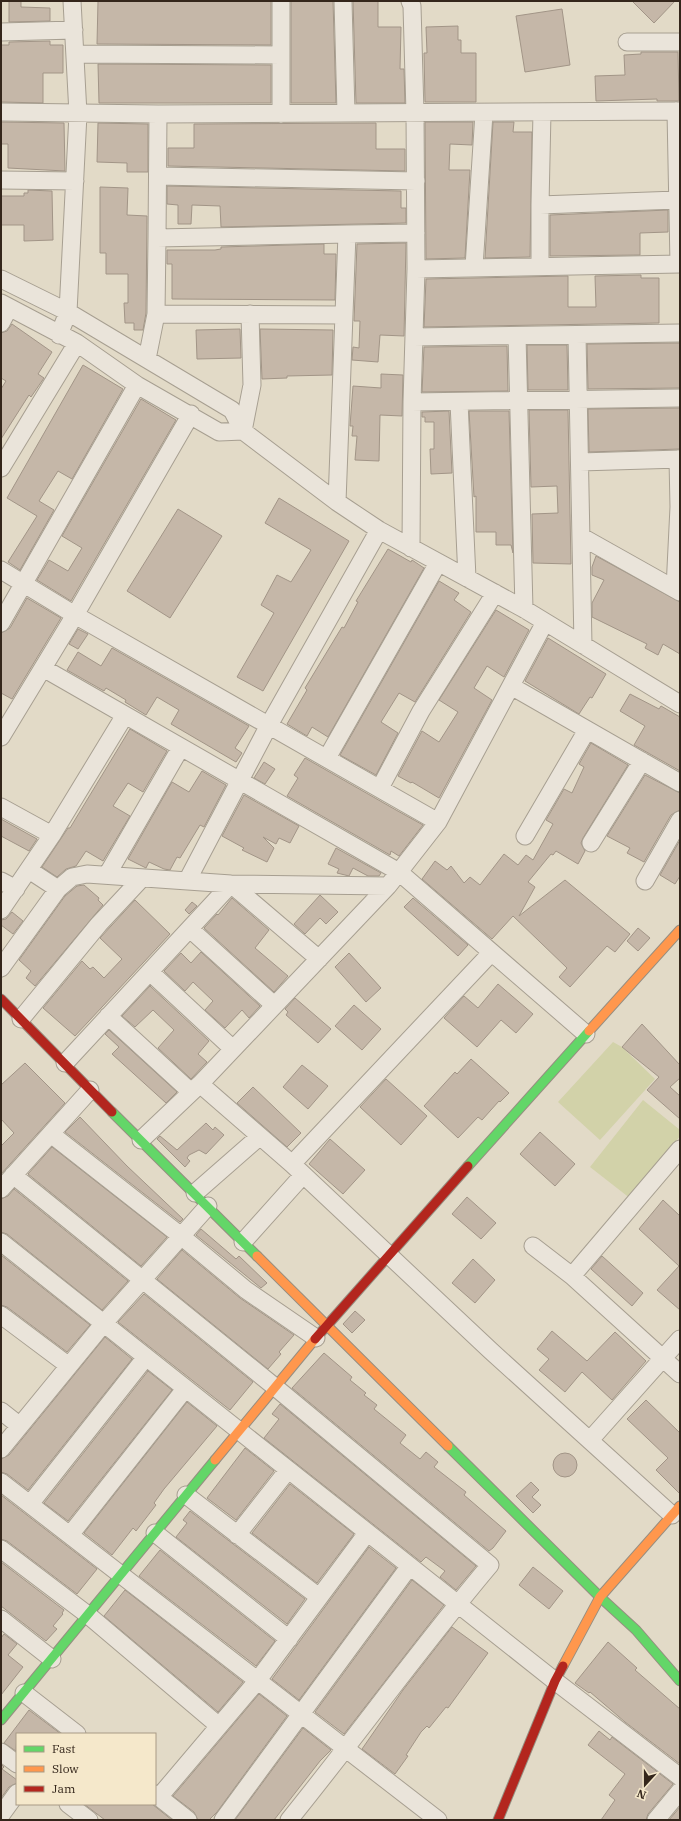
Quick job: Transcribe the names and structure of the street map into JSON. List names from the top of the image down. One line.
{"legend":["Fast","Slow","Jam"],"north":"bottom"}
